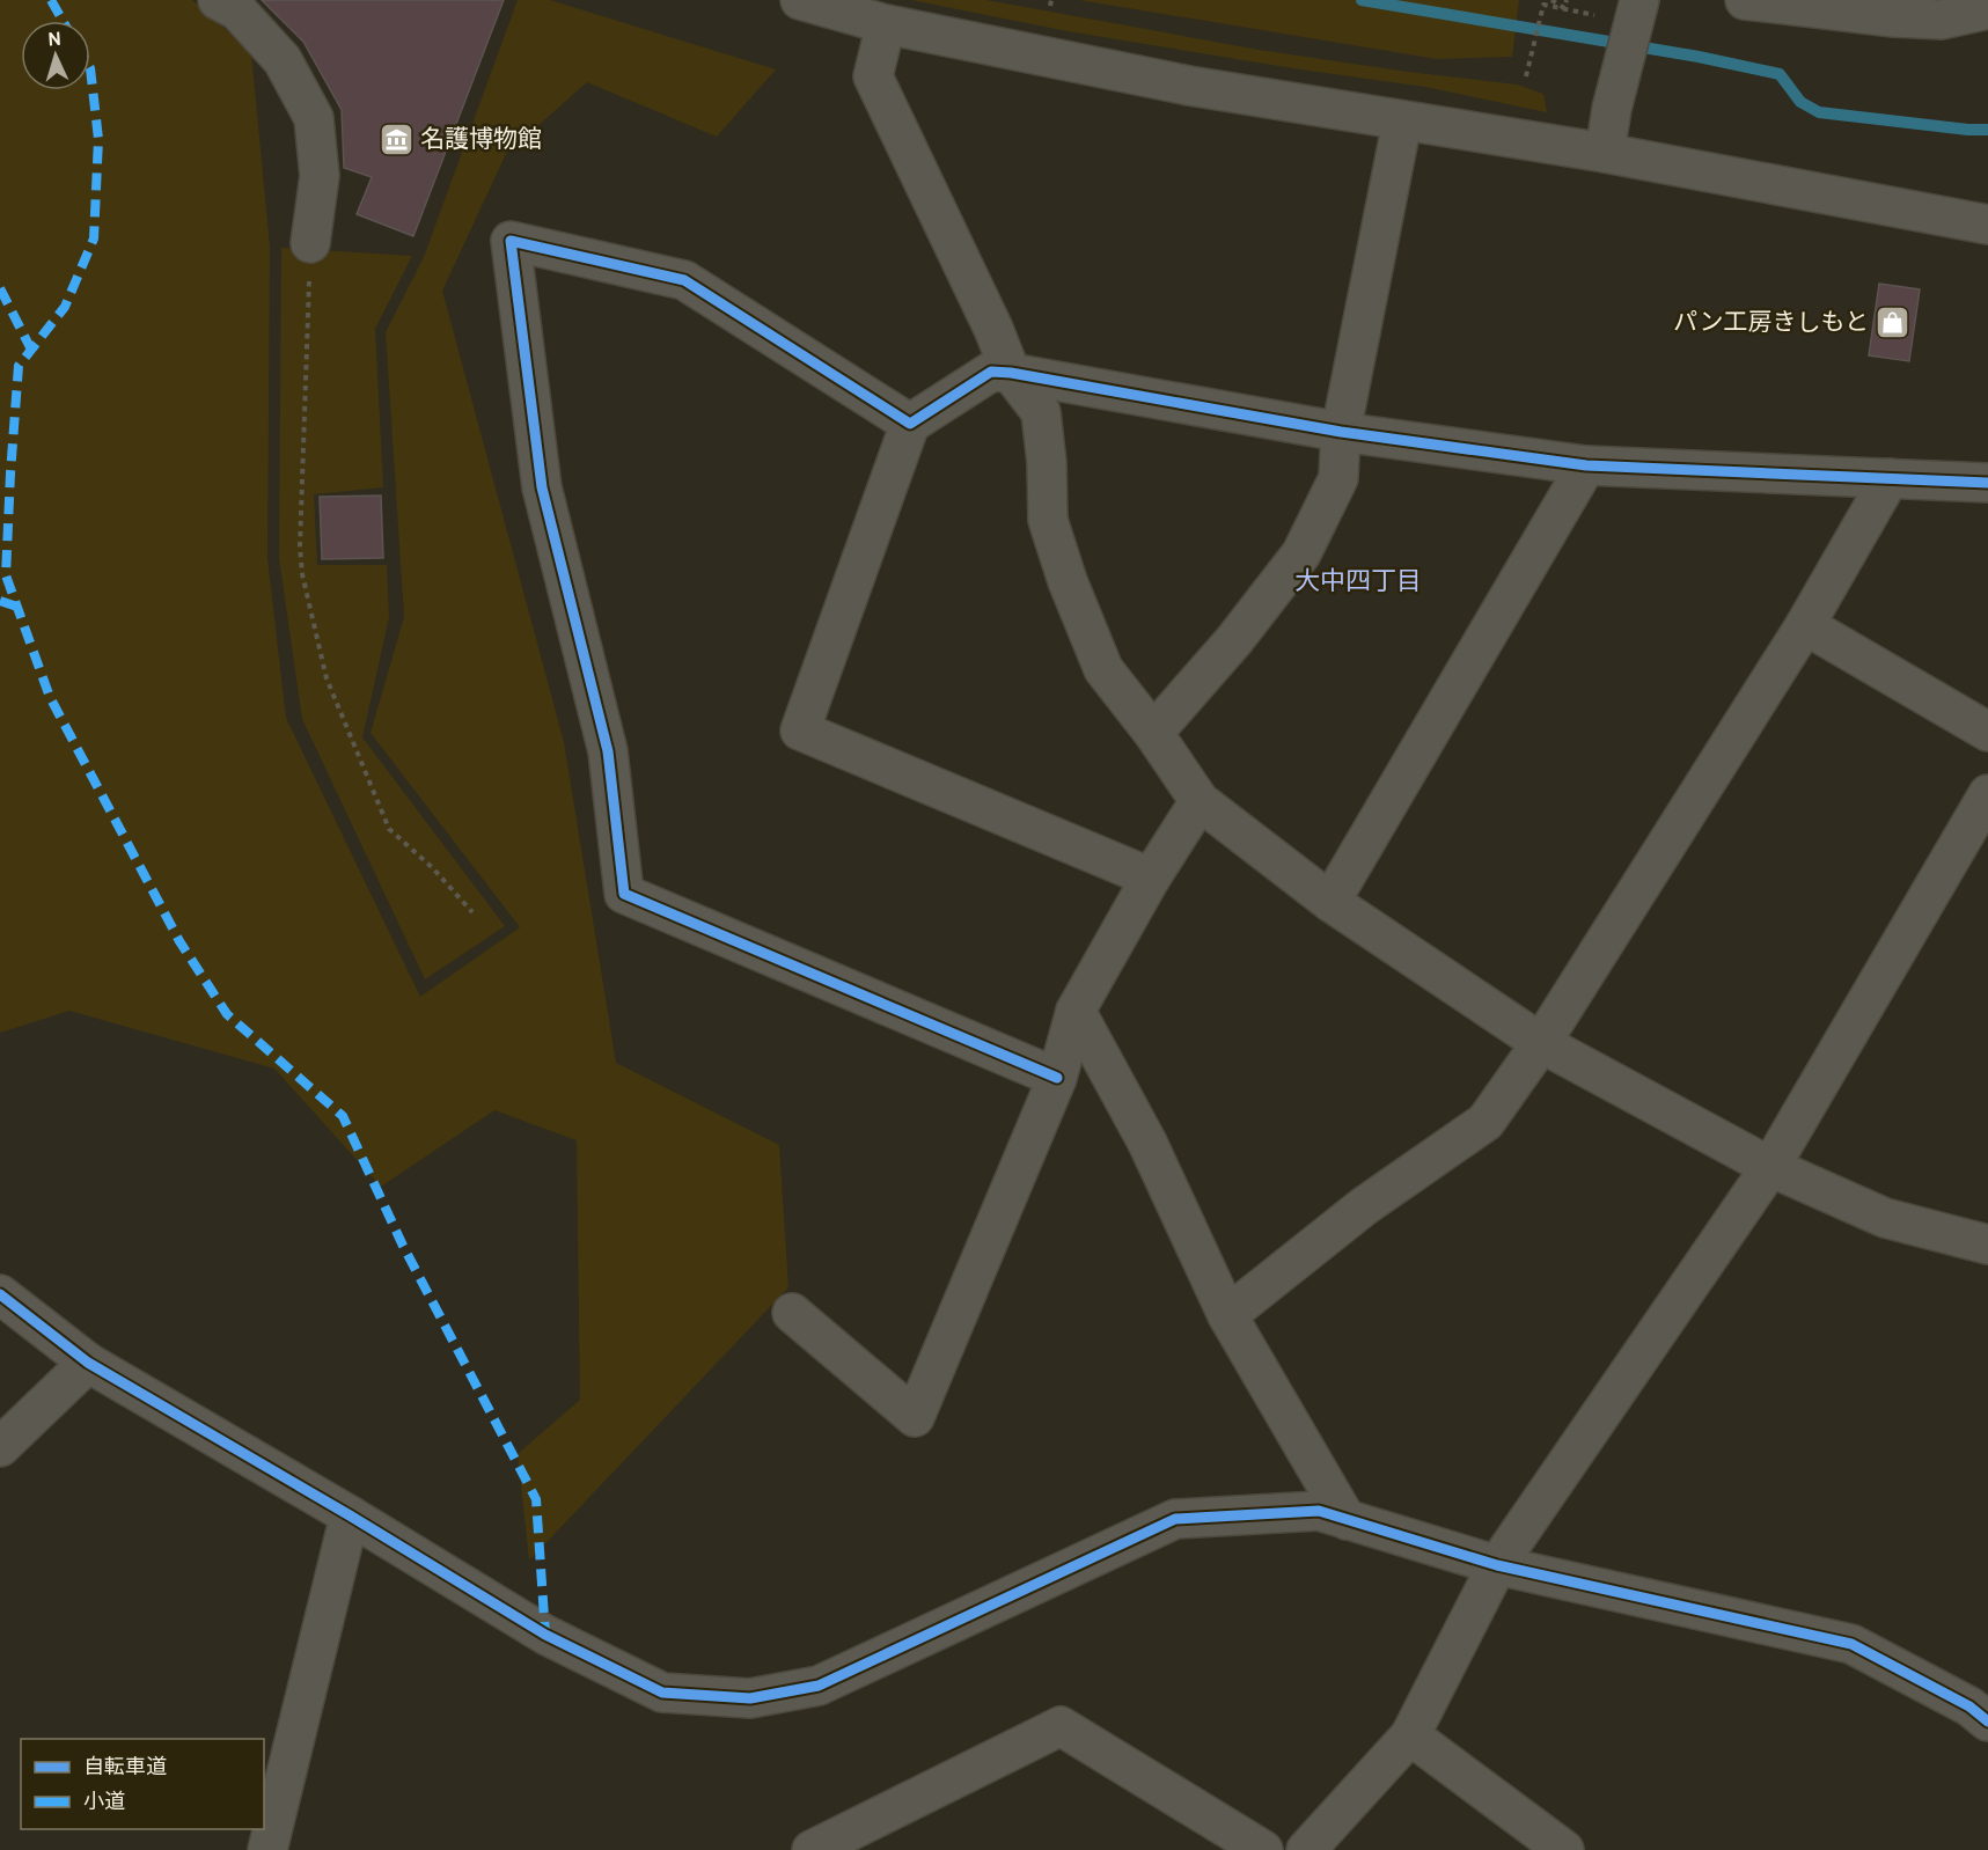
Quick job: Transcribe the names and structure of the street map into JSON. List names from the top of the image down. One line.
{"districts":["大中四丁目"],"places":{"museum":["名護博物館"],"shop":["パン工房きしもと"]},"legend":["自転車道","小道"],"north":"top"}
